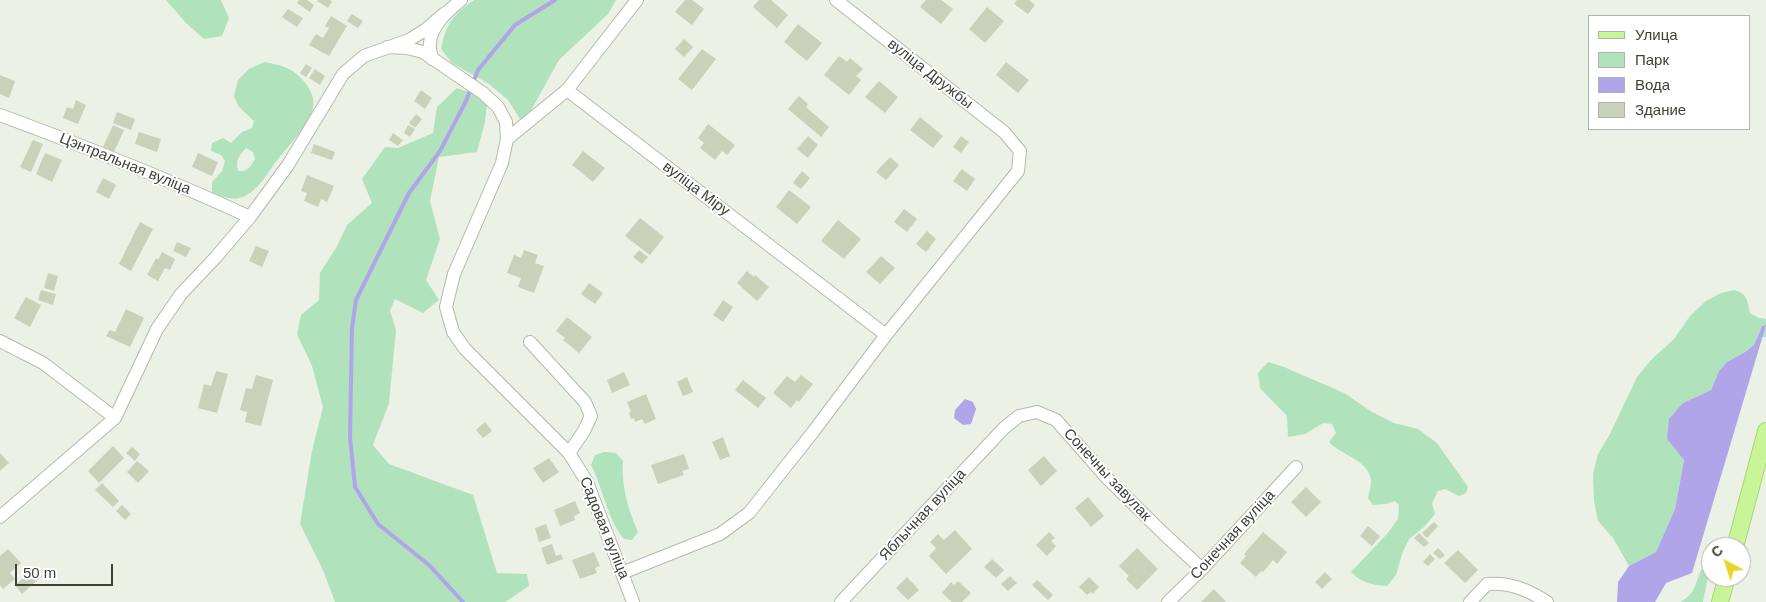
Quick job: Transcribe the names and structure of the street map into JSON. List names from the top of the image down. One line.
{"streets":{"street":["вуліца Дружбы","Цэнтральная вуліца","вуліца Міру","Сонечны завулак","Яблычная вуліца","Садовая вуліца","Сонечная вуліца"]},"crossings":[["вуліца Дружбы","вуліца Міру"],["Сонечны завулак","Яблычная вуліца"],["Сонечны завулак","Сонечная вуліца"]],"legend":["Улица","Парк","Вода","Здание"],"scale_bar":"50 m","north":"top left"}
